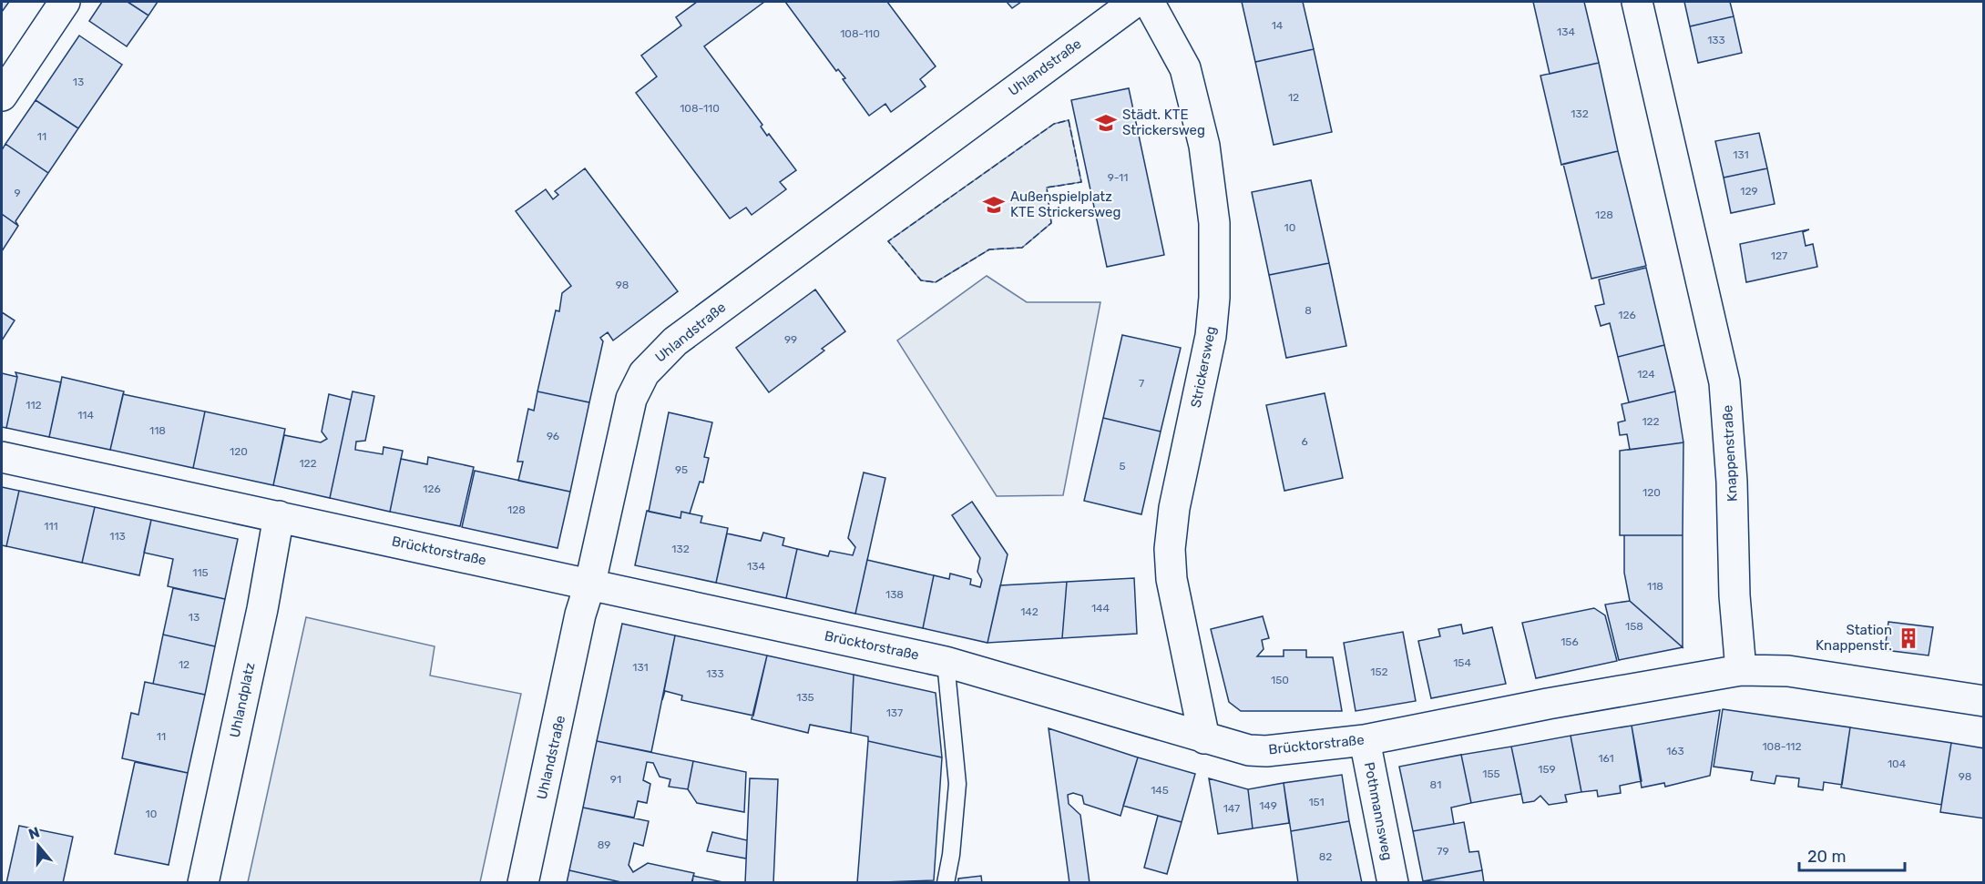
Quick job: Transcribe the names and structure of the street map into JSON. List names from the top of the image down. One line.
{"streets":{"street":["Uhlandstraße","Strickersweg","Knappenstraße","Brücktorstraße","Uhlandplatz","Pothmannsweg"]},"crossings":[["Uhlandstraße","Brücktorstraße"],["Strickersweg","Brücktorstraße"],["Knappenstraße","Brücktorstraße"],["Brücktorstraße","Uhlandplatz"],["Brücktorstraße","Pothmannsweg"]],"places":{"school or university":["Städt. KTE Strickersweg","Außenspielplatz KTE Strickersweg"],"building":["Station Knappenstr."]},"house_numbers":["14","134","108-110","133","13","12","108-110","132","11","131","9-11","129","9","128","10","127","98","8","126","99","124","7","112","114","122","118","96","6","120","122","5","95","126","120","128","111","113","132","134","115","118","138","144","142","13","158","156","154","12","131","152","133","150","135","137","11","108-112","163","161","104","159","155","98","91","81","145","151","149","147","10","89","79","82"],"scale_bar":"20 m","north":"top"}
